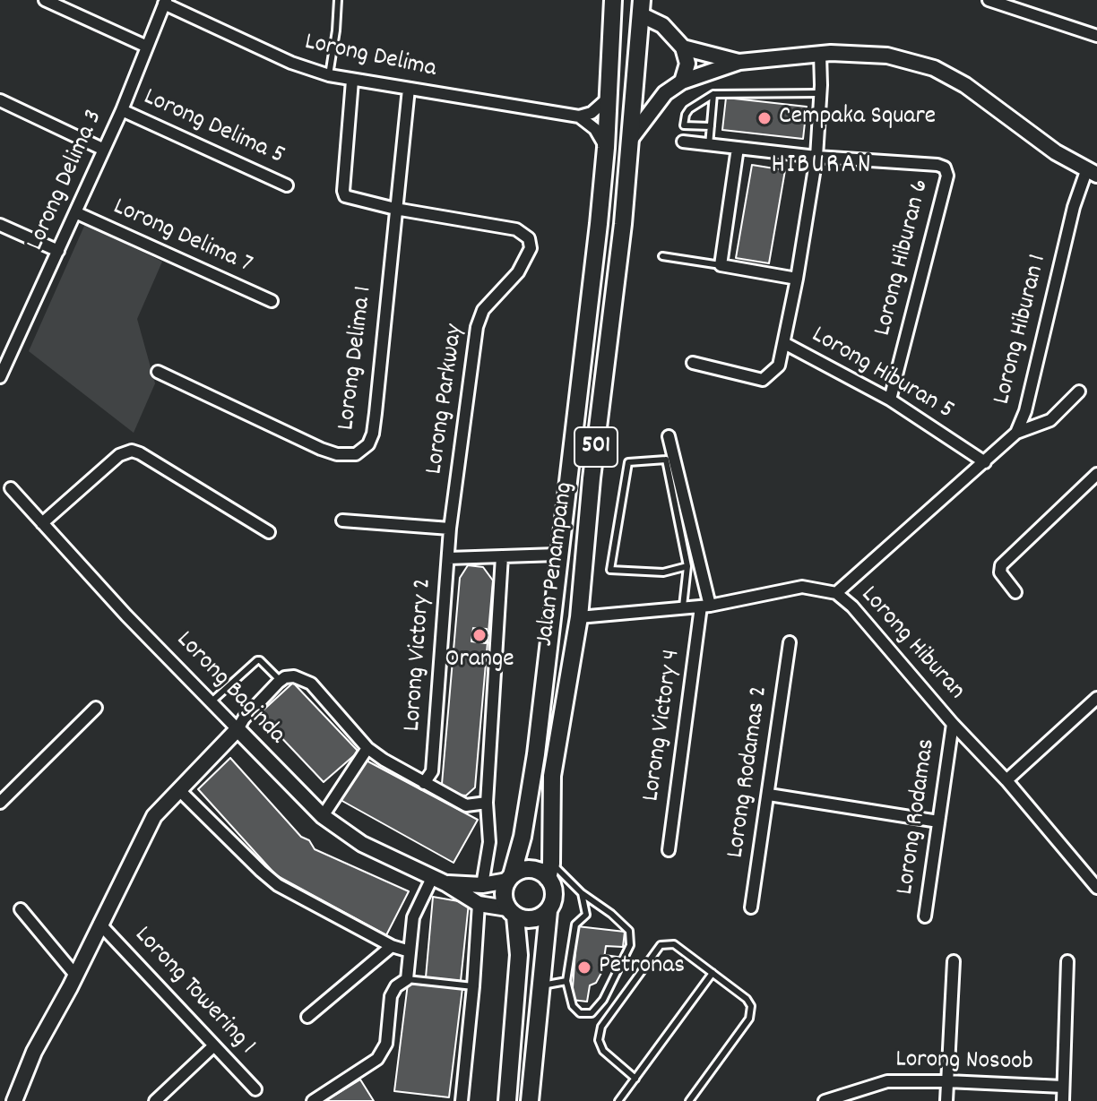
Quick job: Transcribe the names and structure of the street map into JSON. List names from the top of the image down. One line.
{"streets":{"main road":["501","Jalan Penampang"],"street":["Lorong Delima","Lorong Delima 5","Lorong Delima 3","Lorong Delima 7","Lorong Hiburan 6","Lorong Hiburan 1","Lorong Delima 1","Lorong Hiburan 5","Lorong Parkway","Lorong Hiburan","Lorong Victory 2","Lorong Baginda","Lorong Victory 4","Lorong Rodamas 2","Lorong Rodamas","Lorong Towering 1","Lorong Nosoob"]},"crossings":[["Lorong Delima","Lorong Delima 3"],["Lorong Delima","Lorong Delima 1"],["Lorong Delima 5","Lorong Delima 3"],["Lorong Delima 3","Lorong Delima 7"],["Lorong Hiburan 6","Lorong Hiburan 5"],["Lorong Hiburan 1","Lorong Hiburan 5"],["Lorong Hiburan 1","Lorong Hiburan"],["Lorong Delima 1","Lorong Parkway"],["Lorong Parkway","Lorong Victory 2"],["Jalan Penampang","Lorong Hiburan"],["Jalan Penampang","Lorong Baginda"],["Lorong Hiburan","Lorong Victory 4"],["Lorong Hiburan","Lorong Rodamas"]],"districts":["HIBURAN"],"places":["Cempaka Square","Orange","Petronas"]}
